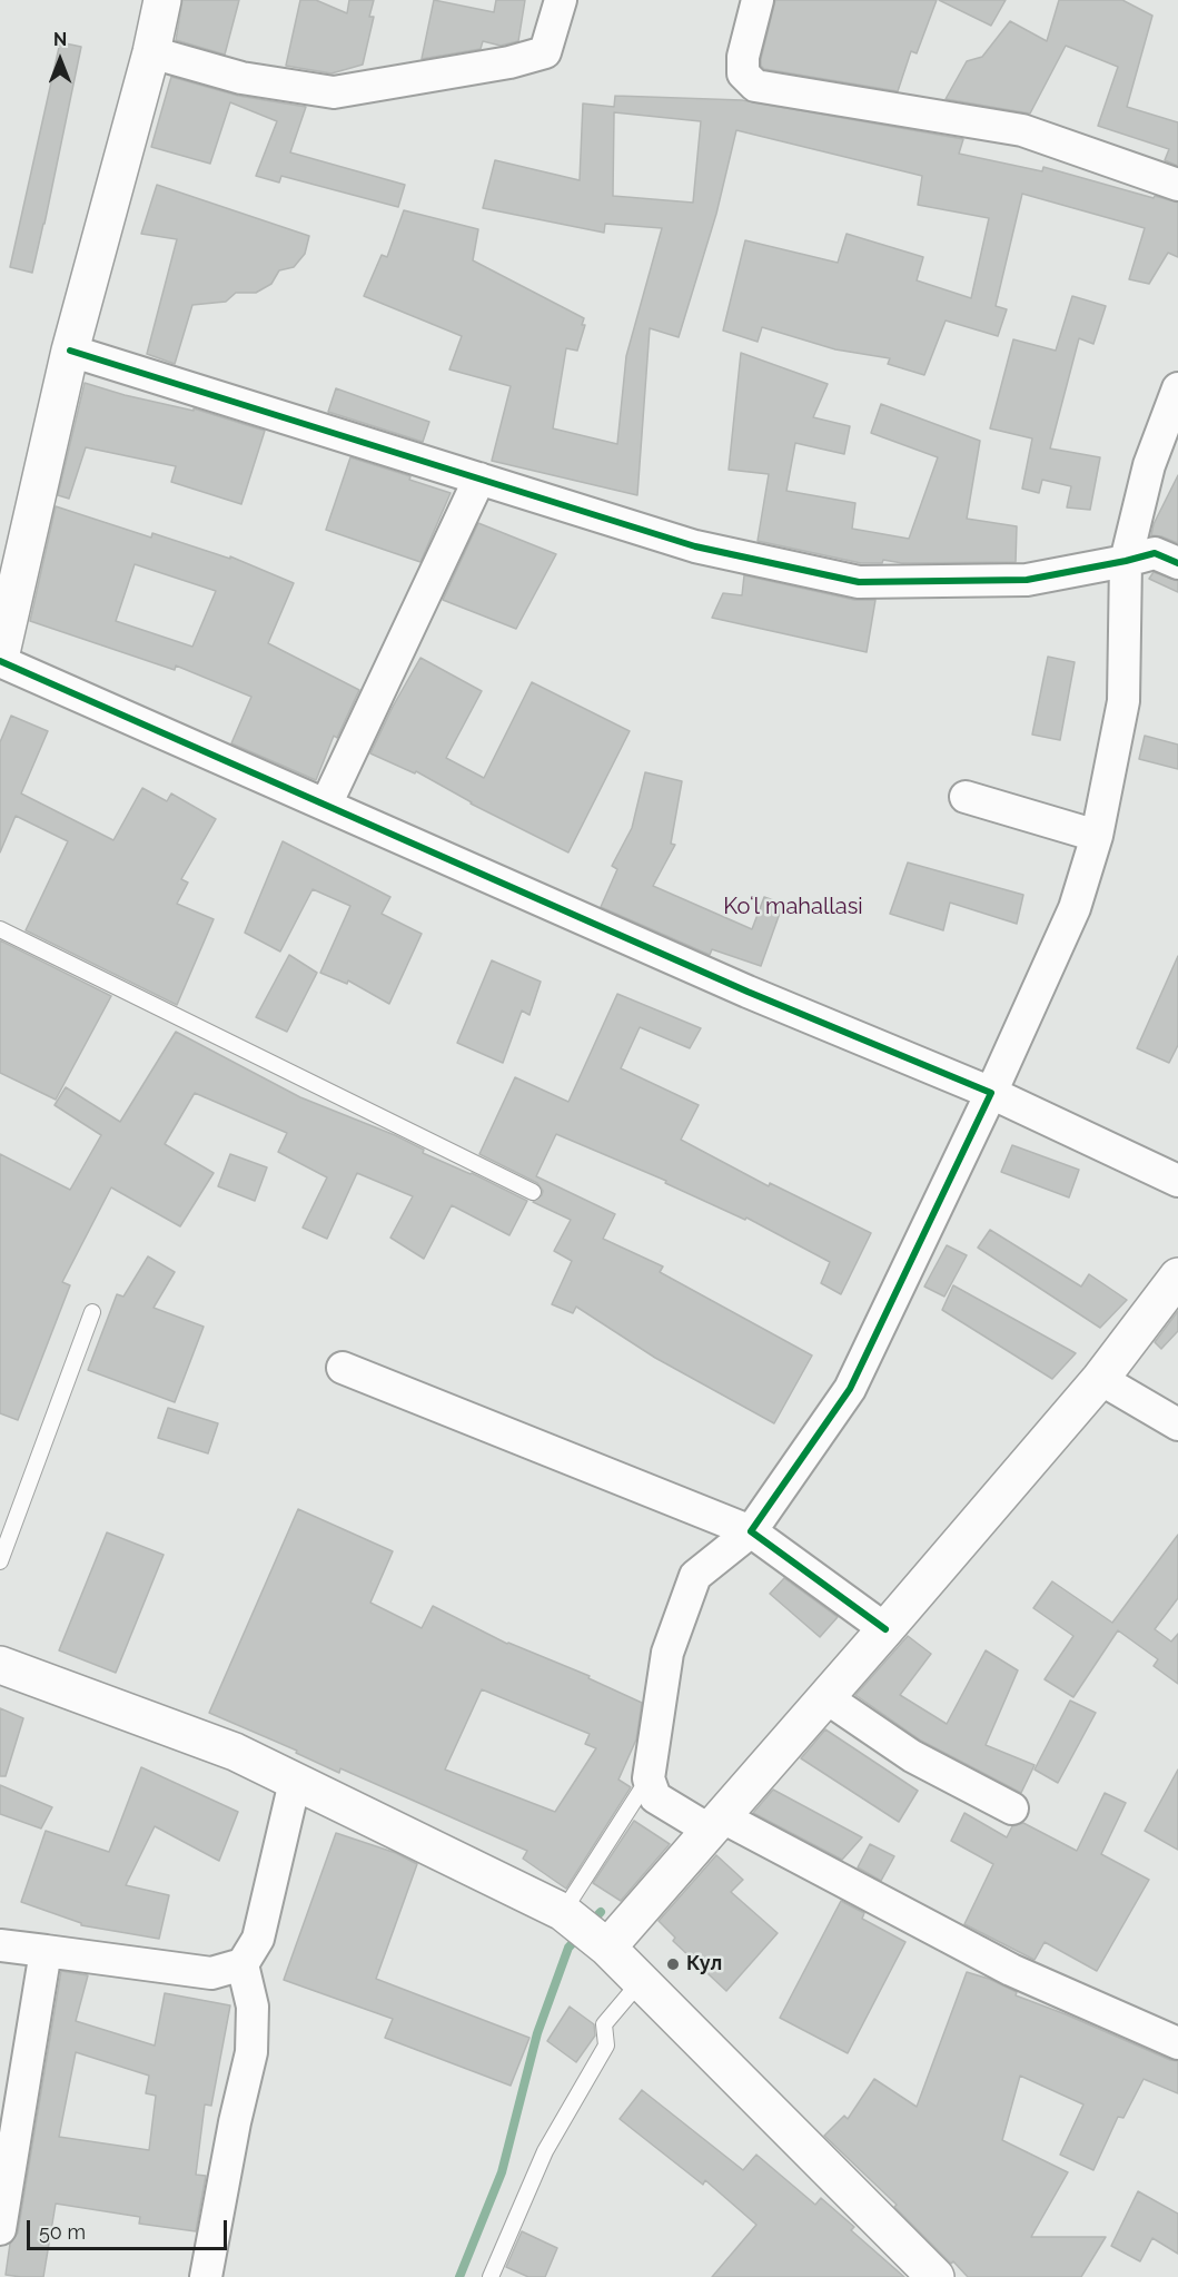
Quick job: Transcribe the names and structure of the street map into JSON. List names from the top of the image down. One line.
{"districts":["Koʻl mahallasi"],"places":["Кул"],"scale_bar":"50 m","north":"top"}
